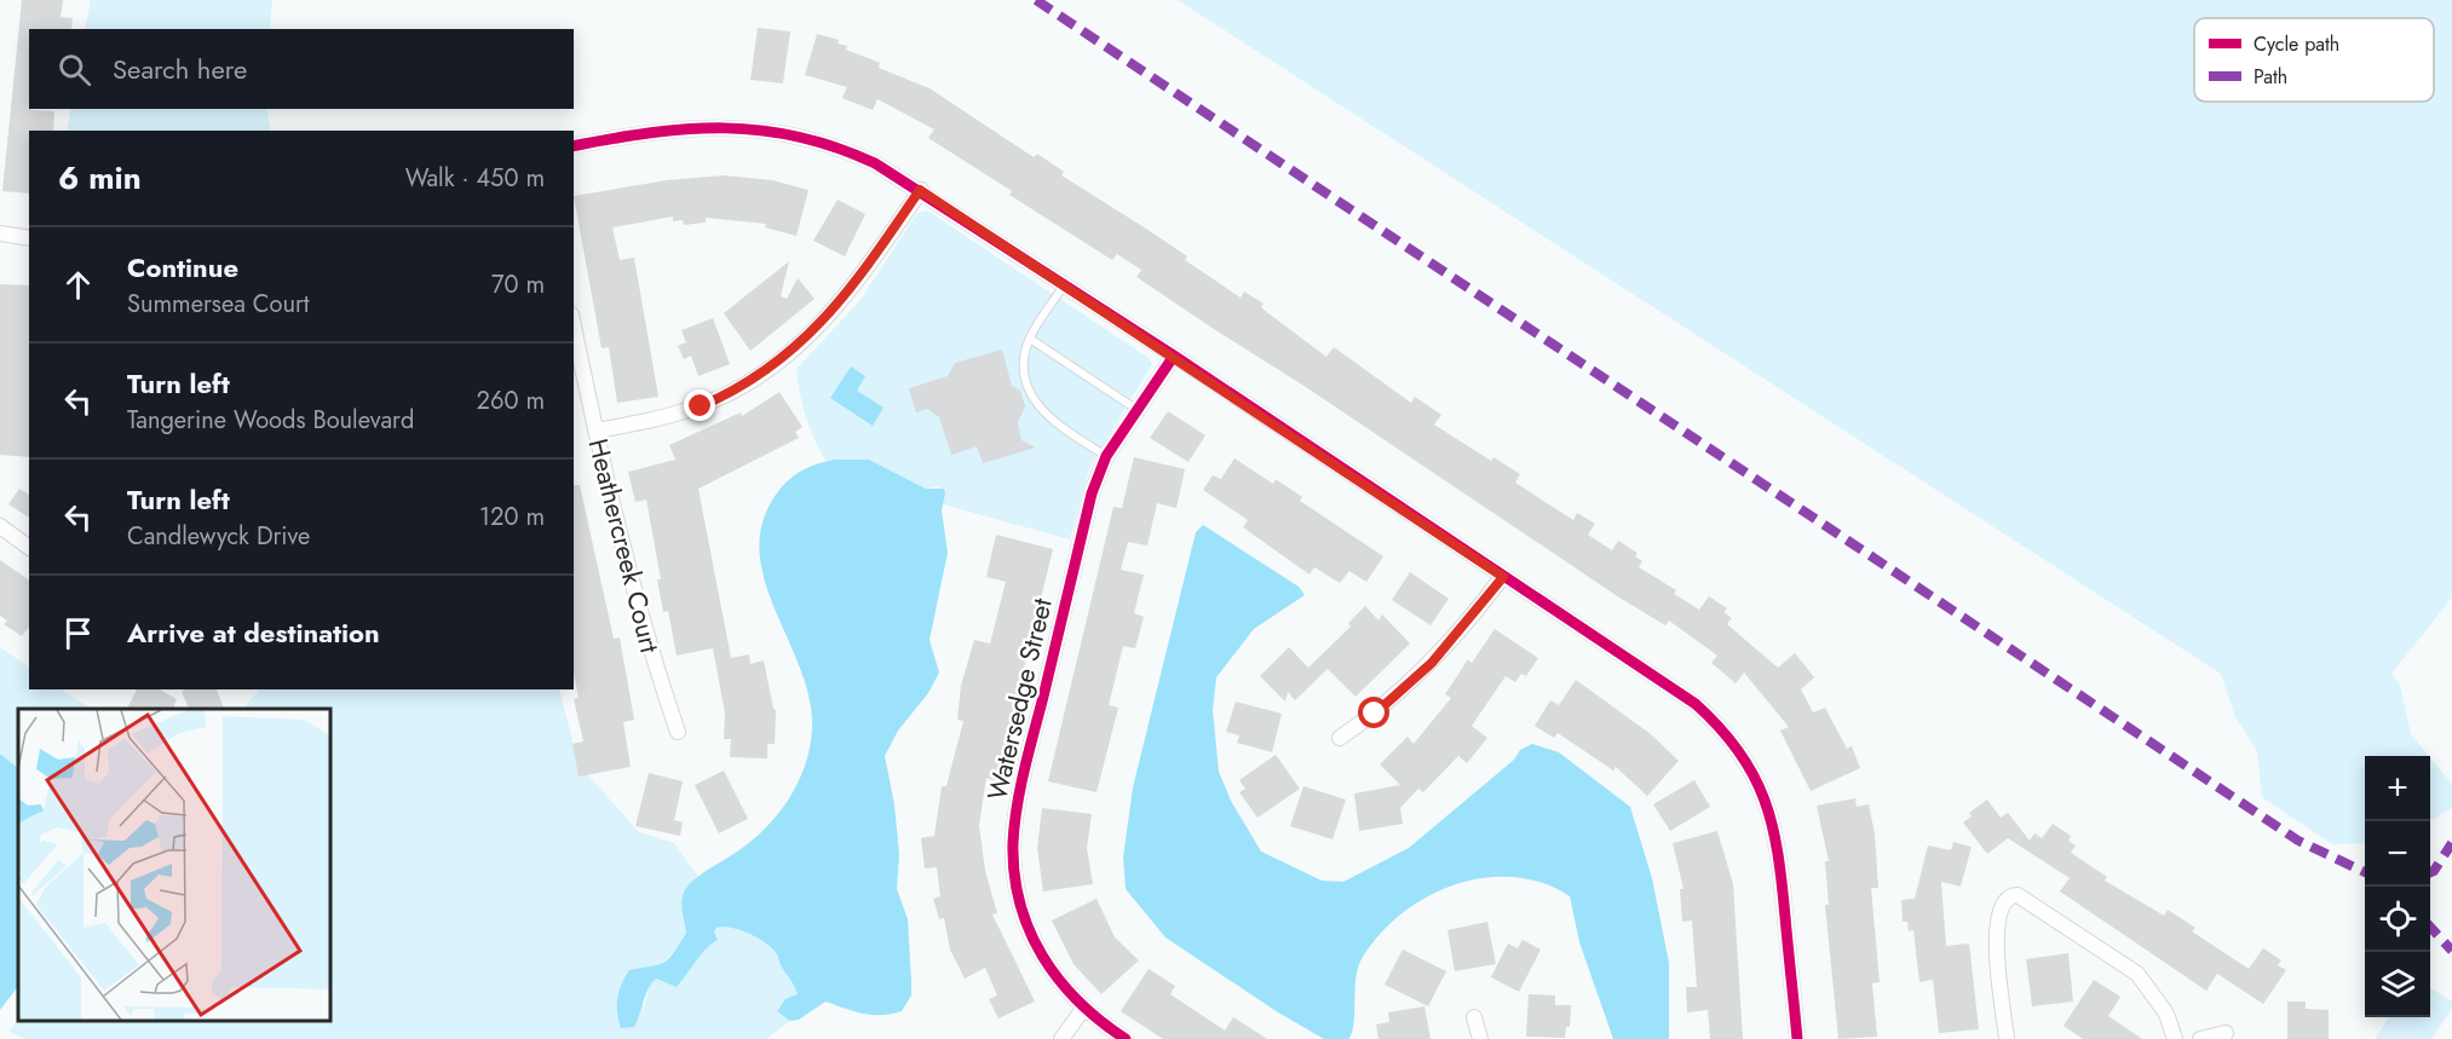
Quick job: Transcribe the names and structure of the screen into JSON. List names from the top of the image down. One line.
{"streets":{"street":["Heathercreek Court","Watersedge Street"]},"legend":["Cycle path","Path"],"page":{"search":"Search here","heading":["6 min","Walk · 450 m"],"list":[["Continue","Summersea Court","70 m"],["Turn left","Tangerine Woods Boulevard","260 m"],["Turn left","Candlewyck Drive","120 m"],"Arrive at destination"],"map_buttons":["+","−"]}}
